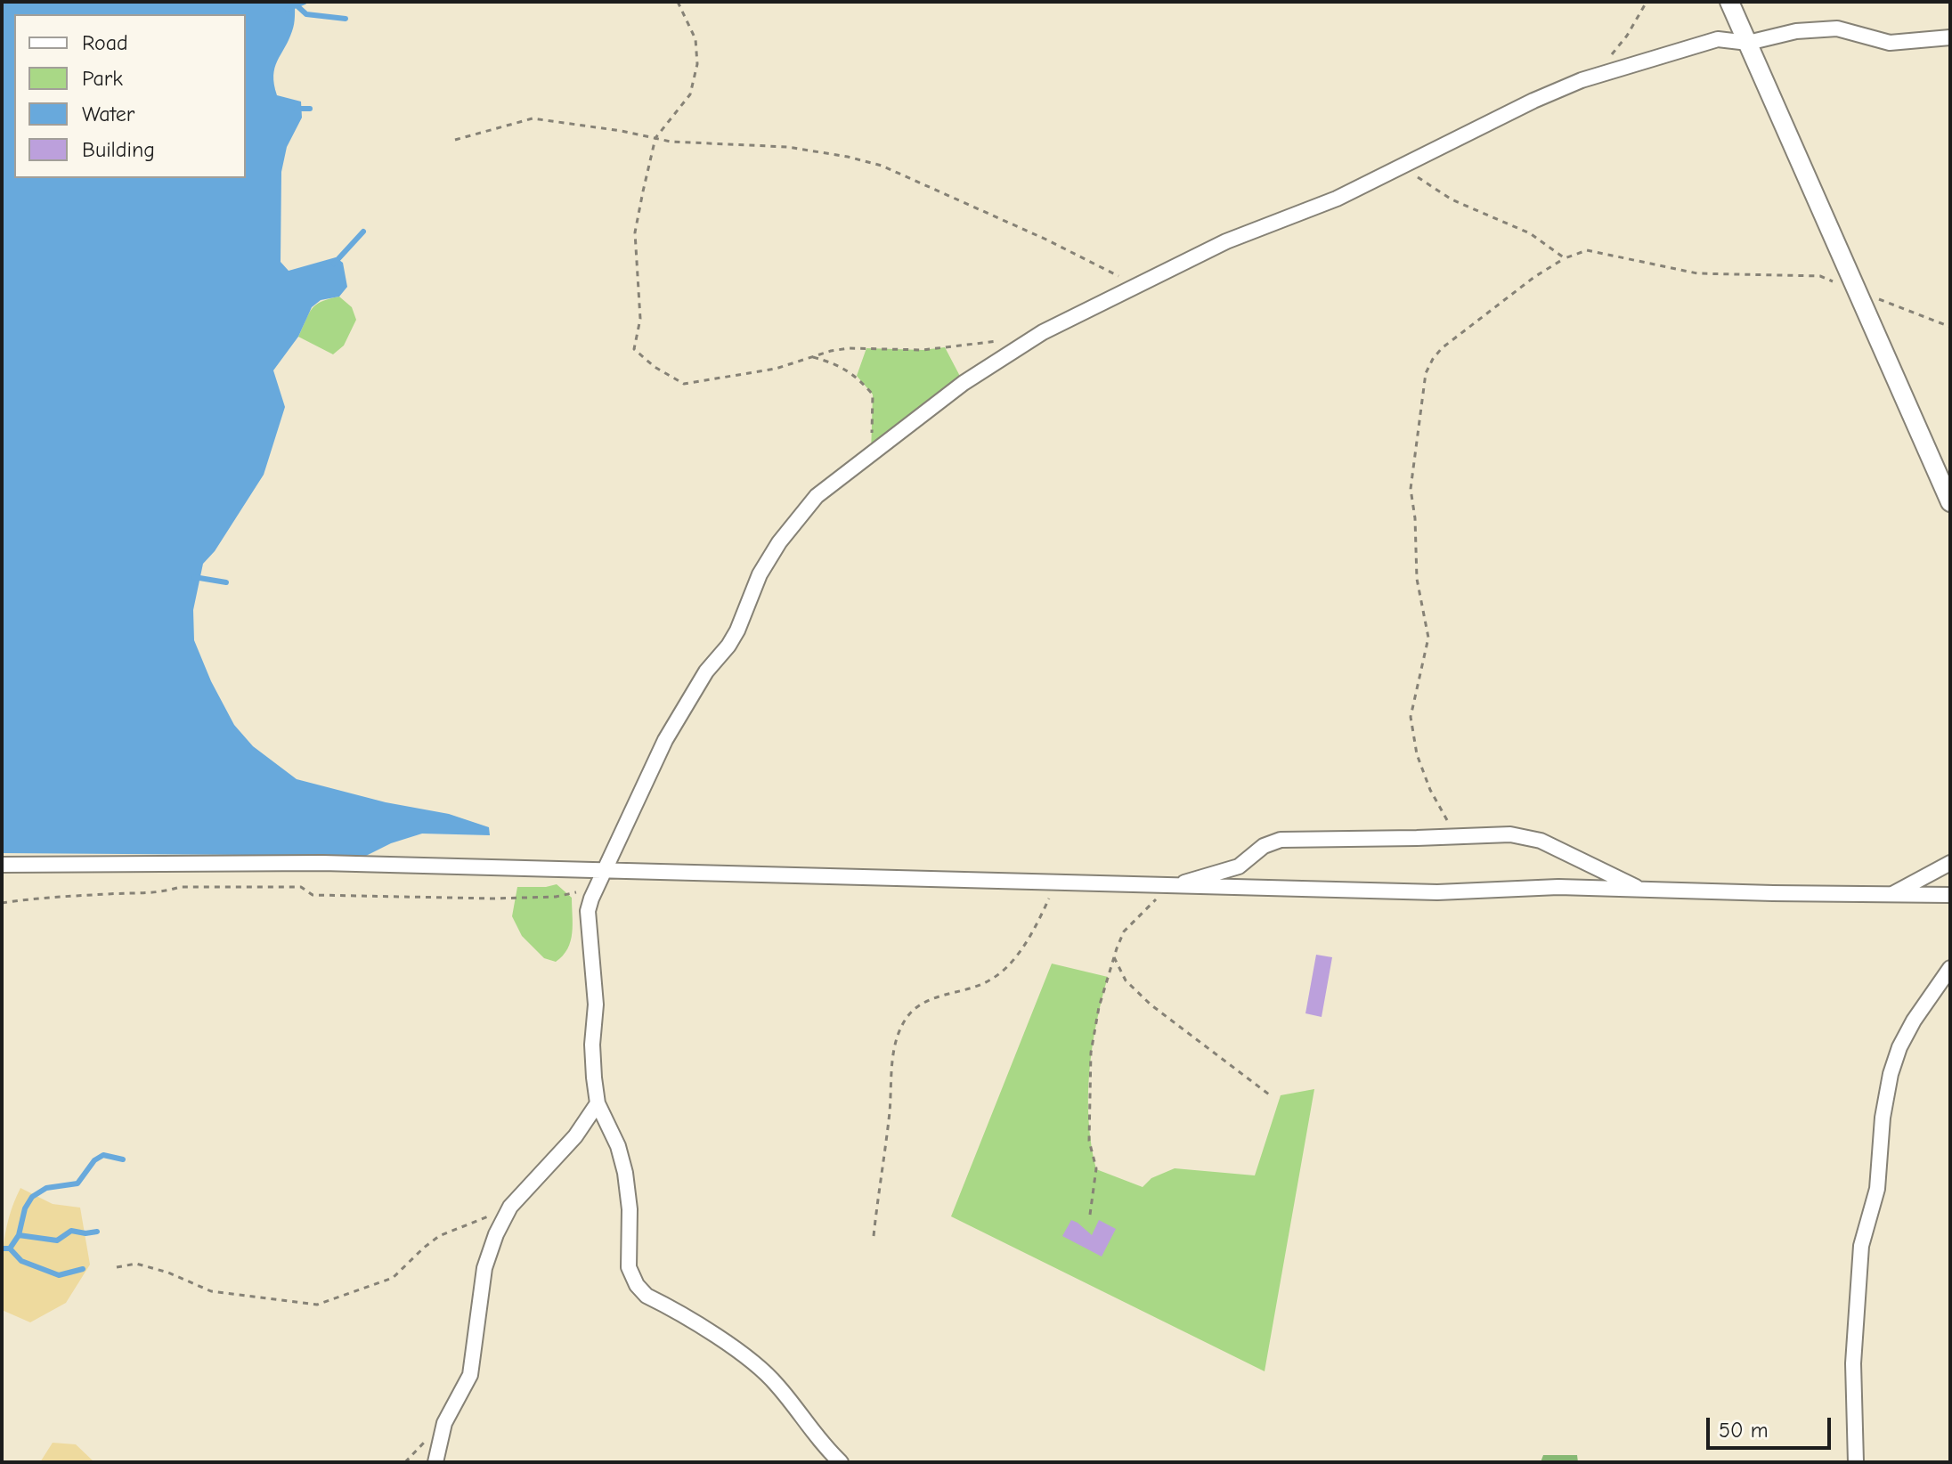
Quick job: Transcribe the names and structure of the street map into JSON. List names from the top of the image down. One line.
{"legend":["Road","Park","Water","Building"],"scale_bar":"50 m"}
